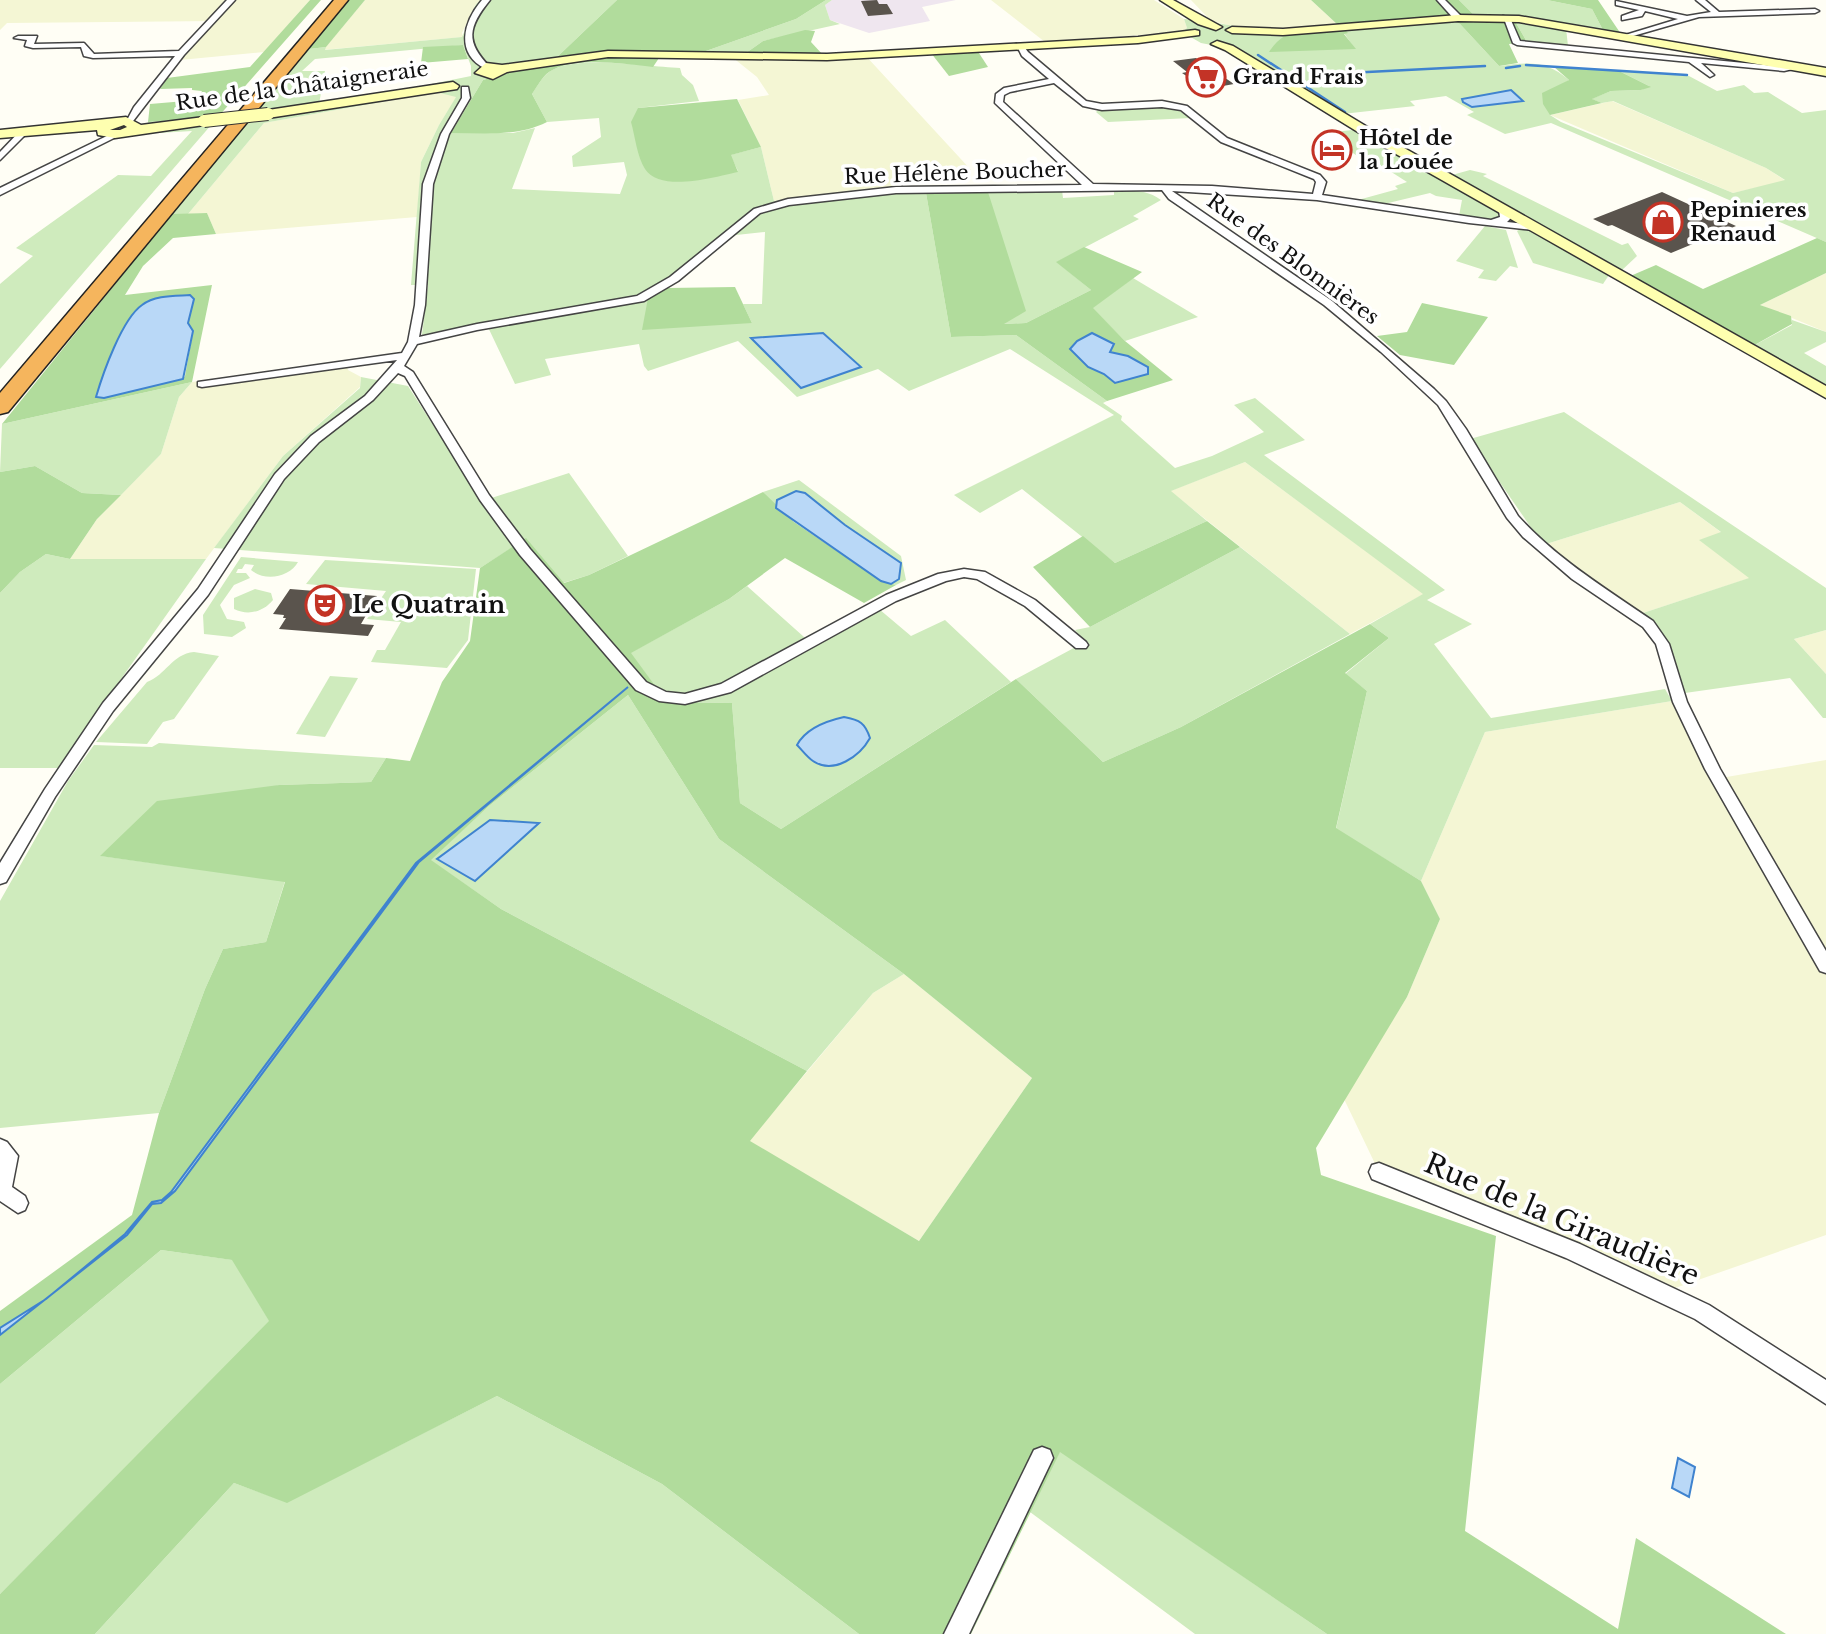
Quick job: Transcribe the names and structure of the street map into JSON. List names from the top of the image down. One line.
{"streets":{"street":["Rue de la Châtaigneraie","Rue Hélène Boucher","Rue des Blonnières","Rue de la Giraudière"]},"crossings":[["Rue Hélène Boucher","Rue des Blonnières"]],"places":{"supermarket":["Grand Frais"],"hotel":["Hôtel de la Louée"],"shop":["Pepinieres Renaud"],"theatre":["Le Quatrain"]}}
